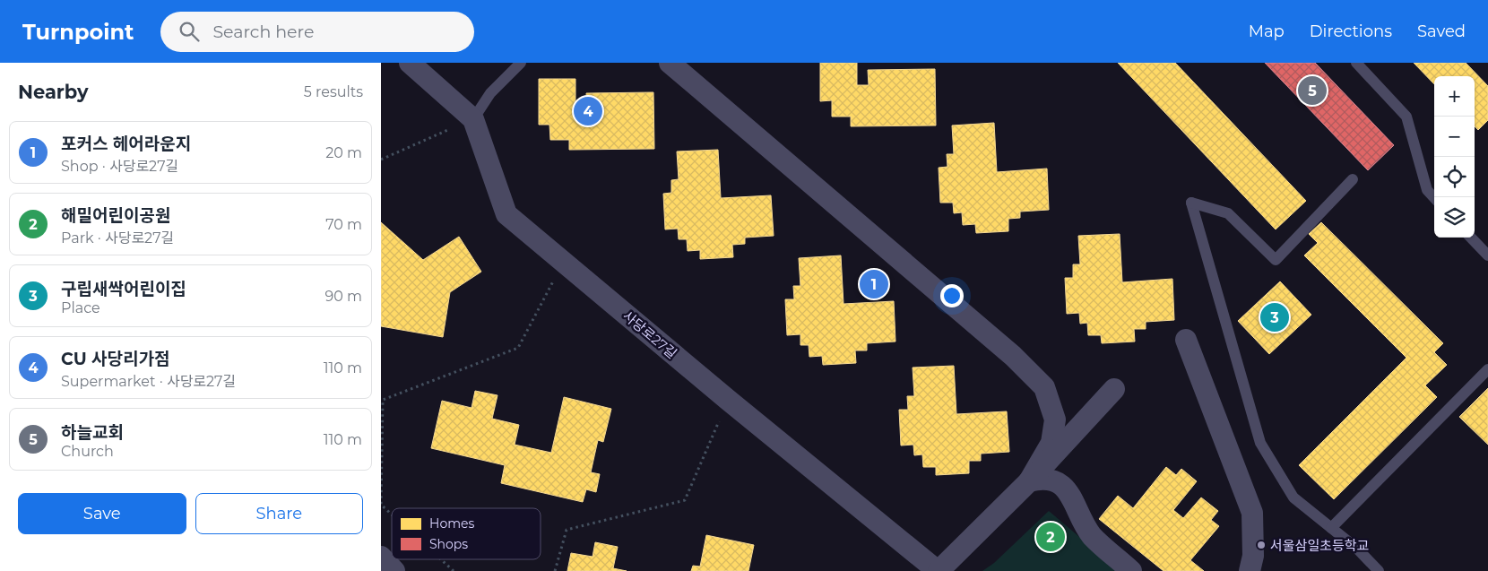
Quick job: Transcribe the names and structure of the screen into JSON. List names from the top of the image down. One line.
{"streets":{"street":["사당로27길"]},"places":["서울삼일초등학교"],"legend":["Homes","Shops"],"page":{"header":"Turnpoint","search":"Search here","nav":["Map","Directions","Saved"],"heading":["Nearby","5 results"],"pins":["5","4","1","3","2"],"map_buttons":["+","−"],"list":[{"mark":"1","name":"포커스 헤어라운지","note":"Shop · 사당로27길","value":"20 m"},{"mark":"2","name":"해밀어린이공원","note":"Park · 사당로27길","value":"70 m"},{"mark":"3","name":"구립새싹어린이집","note":"Place","value":"90 m"},{"mark":"4","name":"CU 사당리가점","note":"Supermarket · 사당로27길","value":"110 m"},{"mark":"5","name":"하늘교회","note":"Church","value":"110 m"}],"buttons":["Save","Share"]}}
